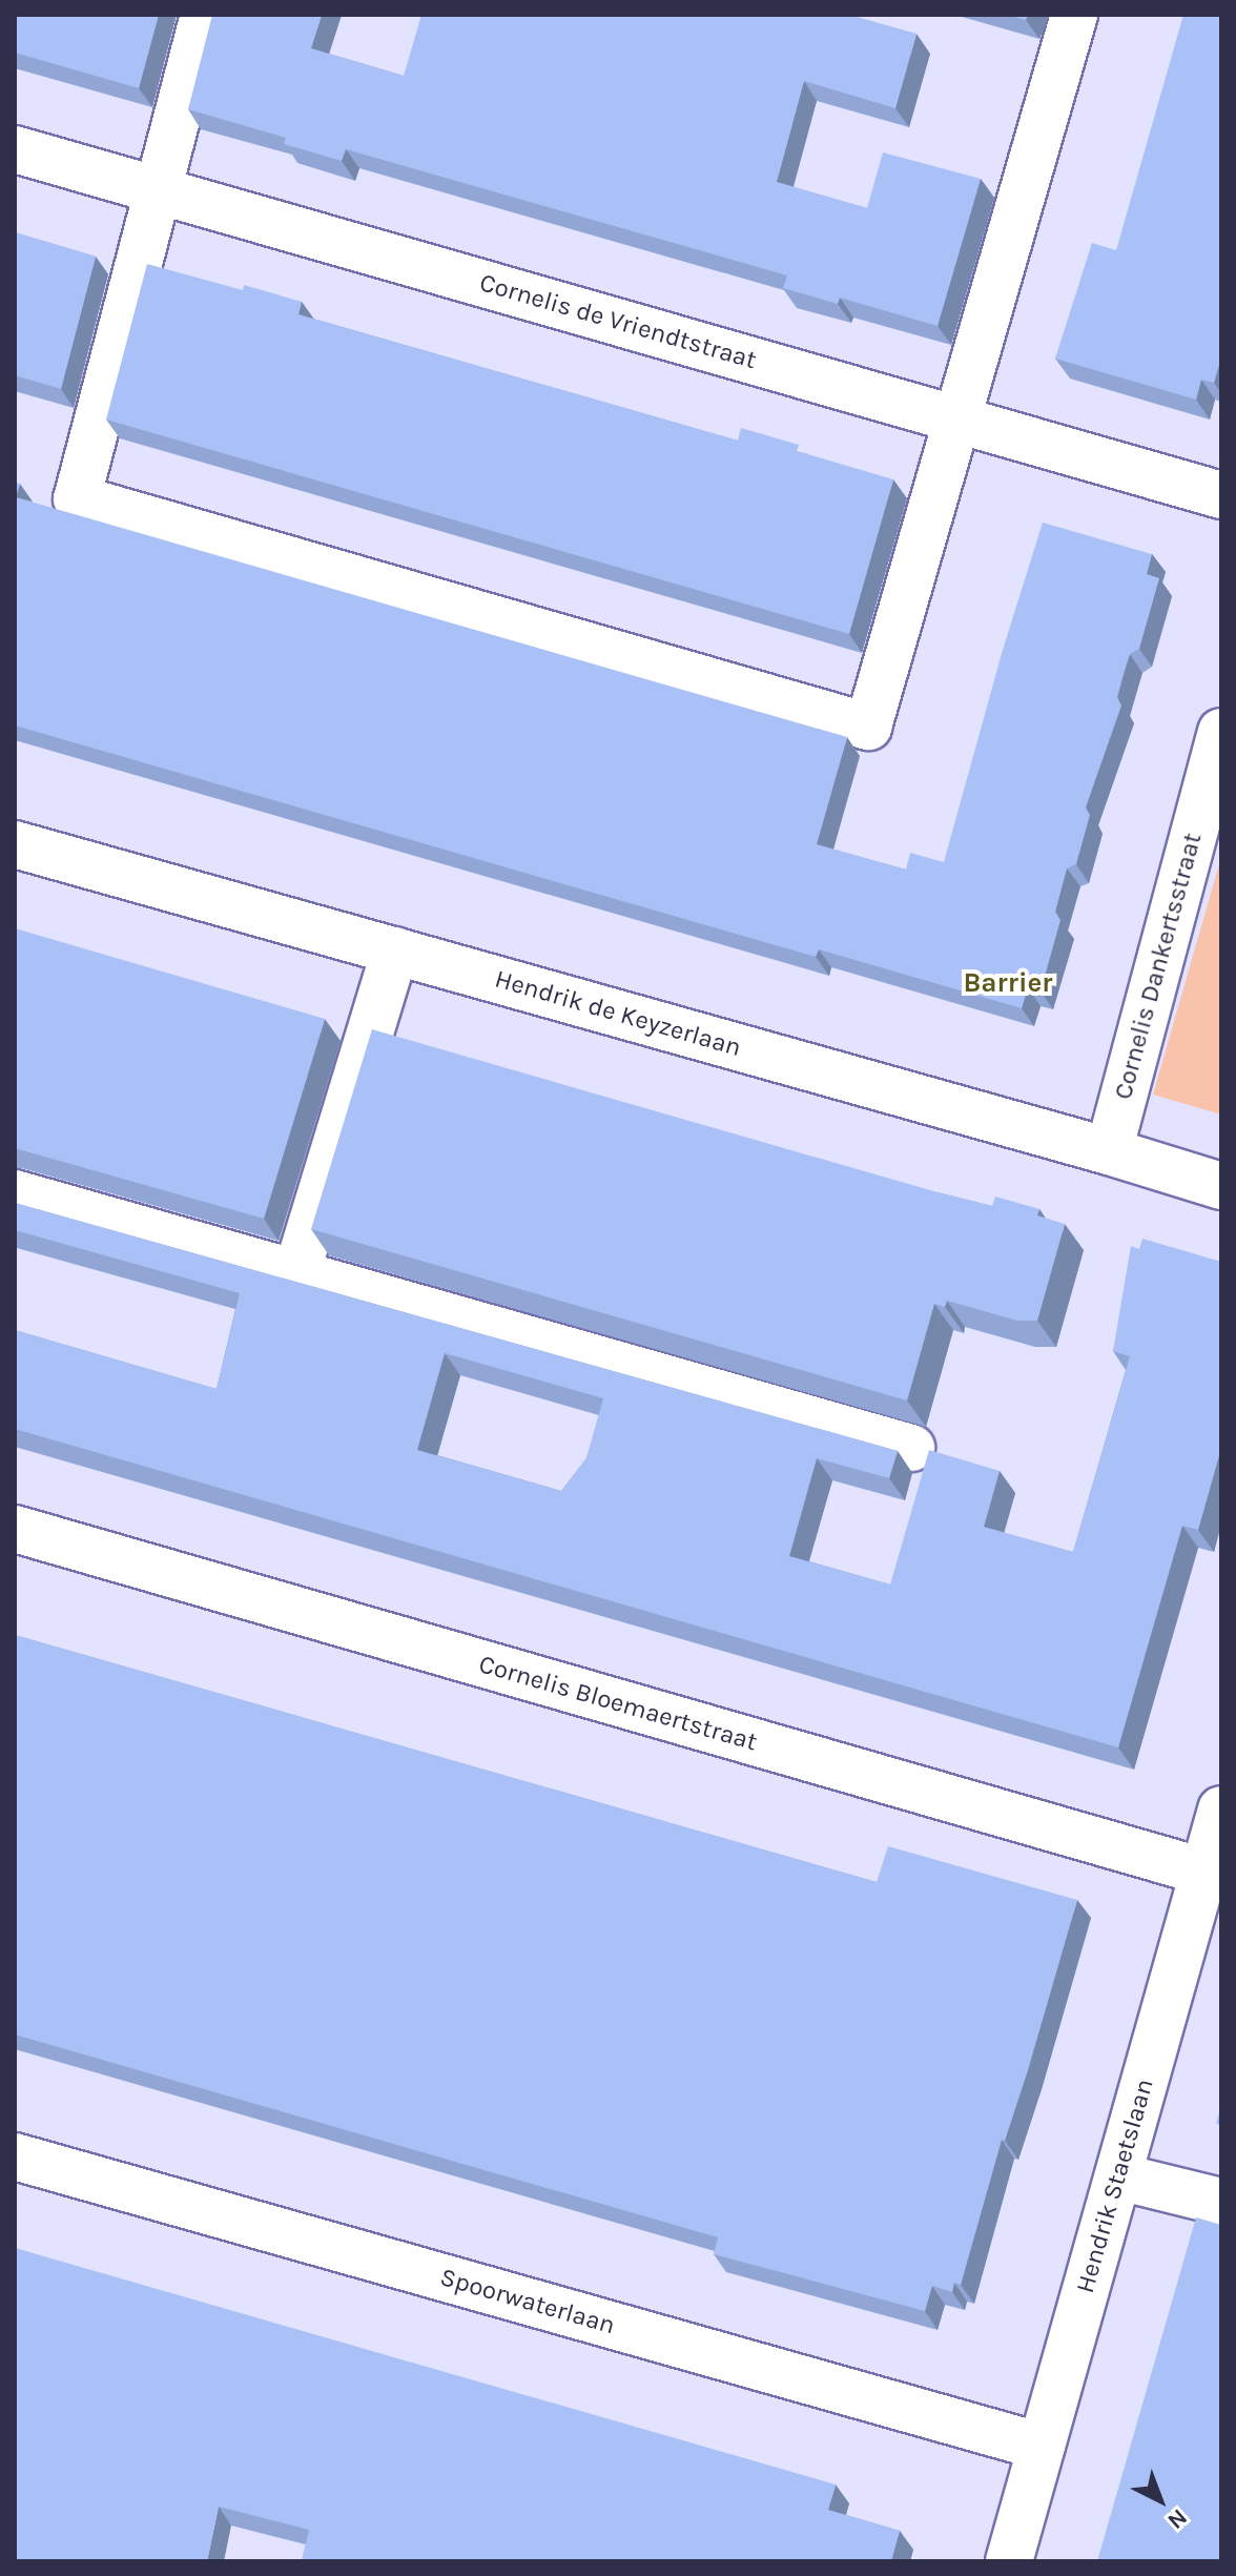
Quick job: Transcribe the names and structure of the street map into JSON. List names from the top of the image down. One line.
{"streets":{"street":["Cornelis de Vriendtstraat","Cornelis Dankertsstraat","Hendrik de Keyzerlaan","Cornelis Bloemaertstraat","Hendrik Staetslaan","Spoorwaterlaan"]},"crossings":[["Cornelis Dankertsstraat","Hendrik de Keyzerlaan"],["Cornelis Bloemaertstraat","Hendrik Staetslaan"],["Hendrik Staetslaan","Spoorwaterlaan"]],"districts":["Barrier"],"north":"bottom right"}
